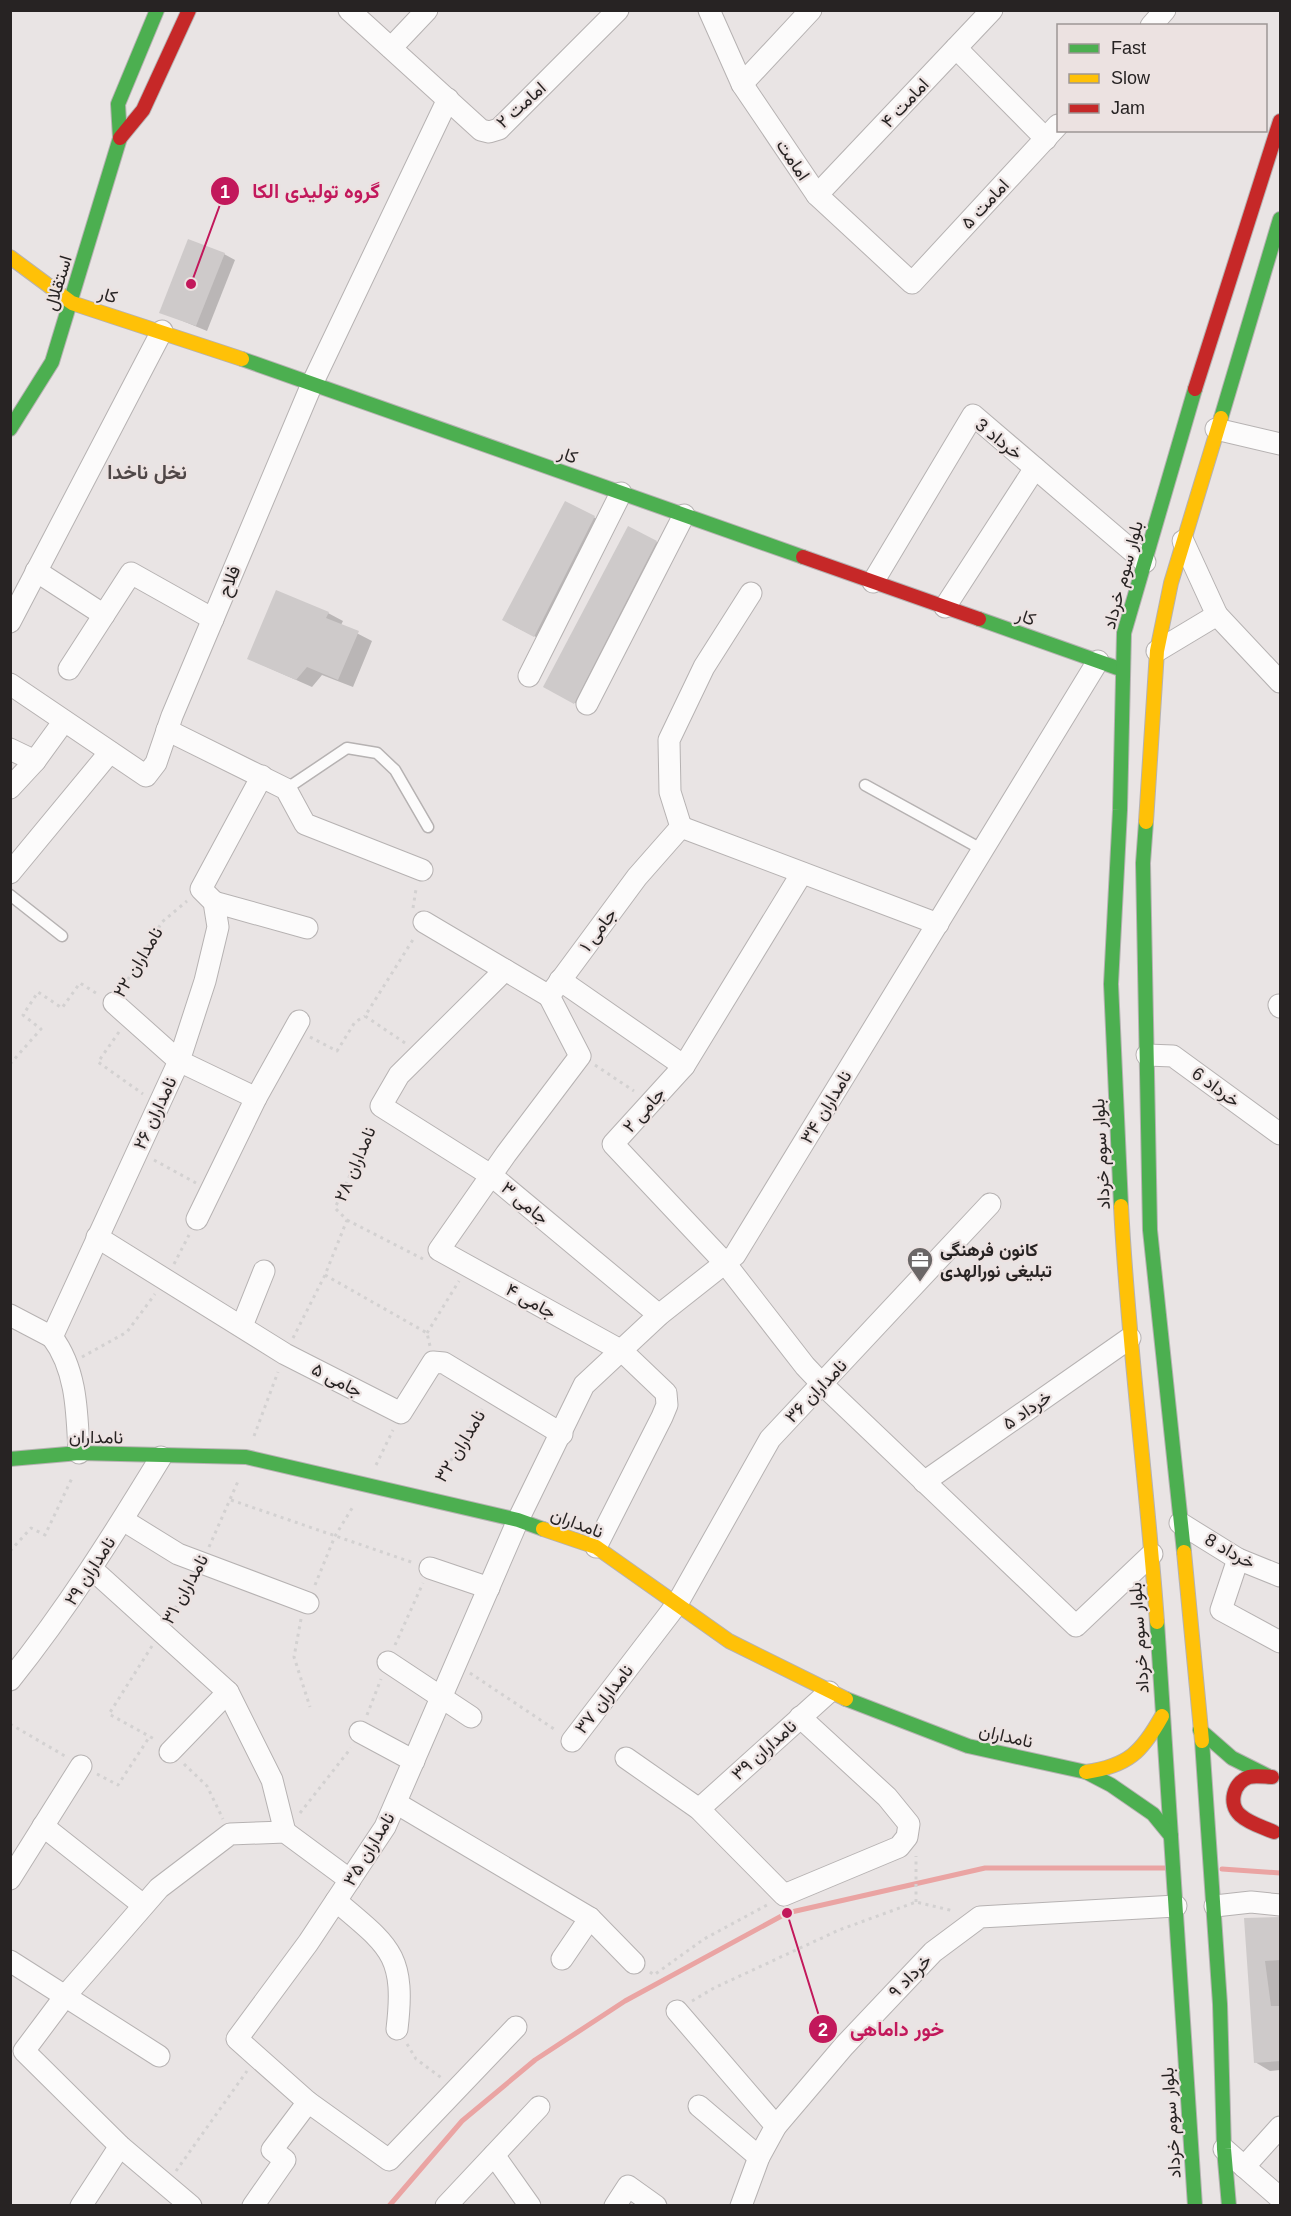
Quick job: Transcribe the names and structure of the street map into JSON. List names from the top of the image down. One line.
{"streets":{"main road":["استقلال","کار","بلوار سوم خرداد","نامداران"],"street":["امامت ۴","امامت ۲","امامت","امامت ۵","خرداد 3","فلاح","جامی ۱","خرداد 6","نامداران ۳۴","جامی ۲","نامداران ۲۶","نامداران ۲۸","جامی ۳","جامی ۴","جامی ۵","نامداران ۳۶","خرداد ۵","خرداد 8","نامداران ۲۹","نامداران ۳۷","نامداران ۳۹","نامداران ۳۵","خرداد ۹"],"path":["نامداران ۲۲","نامداران ۳۲","نامداران ۳۱"]},"crossings":[["امامت ۴","امامت"],["امامت ۲","فلاح"],["امامت","امامت ۵"],["استقلال","کار"],["کار","خرداد 3"],["کار","بلوار سوم خرداد"],["کار","فلاح"],["کار","نامداران ۳۴"],["خرداد 3","بلوار سوم خرداد"],["بلوار سوم خرداد","خرداد 6"],["بلوار سوم خرداد","خرداد ۵"],["بلوار سوم خرداد","نامداران"],["بلوار سوم خرداد","خرداد 8"],["نامداران ۲۲","نامداران ۲۶"],["نامداران ۳۴","جامی ۲"],["نامداران ۳۴","جامی ۳"],["نامداران ۳۴","جامی ۴"],["نامداران ۳۴","نامداران"],["نامداران ۳۴","نامداران ۳۵"],["نامداران ۲۶","جامی ۵"],["نامداران ۲۸","جامی ۳"],["نامداران ۲۸","جامی ۵"],["نامداران ۲۸","نامداران"],["نامداران ۲۸","نامداران ۳۱"],["جامی ۴","نامداران"],["نامداران ۳۶","نامداران"],["نامداران ۳۶","نامداران ۳۷"],["نامداران","نامداران ۳۲"],["نامداران","نامداران ۲۹"],["نامداران","نامداران ۳۱"],["نامداران","نامداران ۳۷"],["نامداران","نامداران ۳۹"],["نامداران","نامداران ۳۵"],["نامداران ۳۷","نامداران ۳۵"]],"districts":["نخل ناخدا"],"places":{"other":["گروه تولیدی الکا","خور داماهی"],"office":["کانون فرهنگی تبلیغی نورالهدی"]},"legend":["Fast","Slow","Jam"]}
